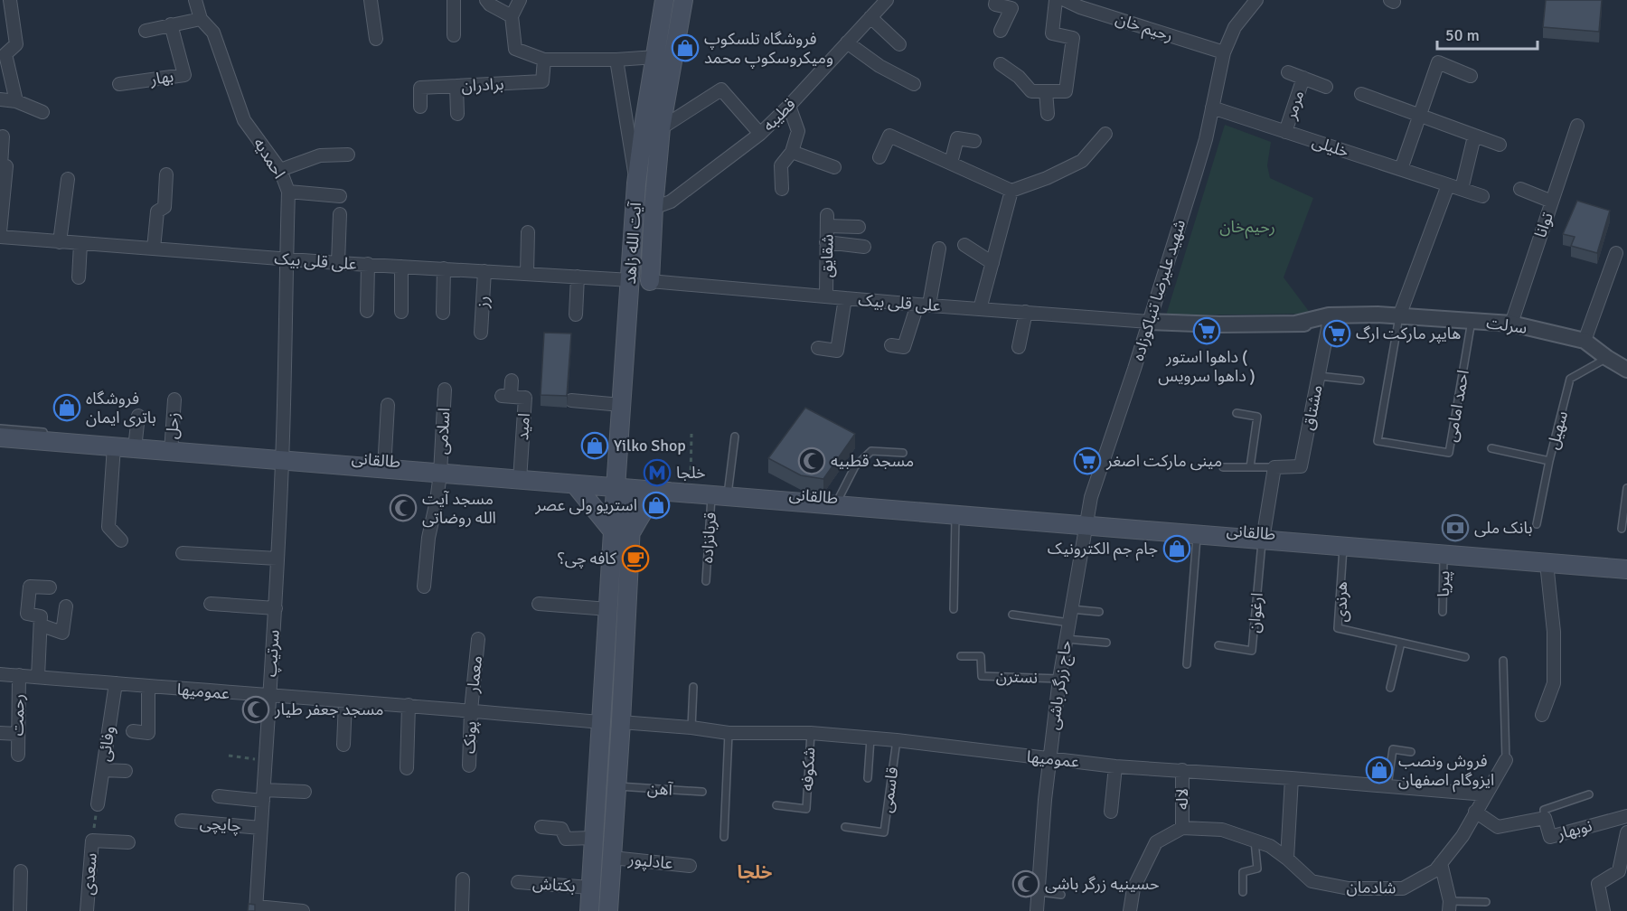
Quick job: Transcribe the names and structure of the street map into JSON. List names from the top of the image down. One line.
{"streets":{"main road":["آیت الله زاهد","طالقانی"],"street":["رحیم خان","بهار","برادران","مرمر","قطیبه","خلیلی","احمدیه","توانا","شقایق","علی قلی بیک","شهید علیرضا تنباکوزاده","رز","سرلت","مشتاق","زحل","امید","اسلامی","سرتیپ","معمار","حاج زرگر باشی","عمومیها","رحمت","پونک","وفائی","لاله","چایچی","نوبهار","عادلپور","سعدی","بکتاش","شادمان"],"lane":["احمد امامی","سهیل","قربانزاده","پیریا","هرندی","ارغوان","نسترن","شکوفه","آهن","قاسمی"]},"crossings":[["رحیم خان","شهید علیرضا تنباکوزاده"],["مرمر","خلیلی"],["قطیبه","آیت الله زاهد"],["خلیلی","شهید علیرضا تنباکوزاده"],["احمدیه","علی قلی بیک"],["احمدیه","طالقانی"],["احمدیه","سرتیپ"],["توانا","سرلت"],["آیت الله زاهد","علی قلی بیک"],["آیت الله زاهد","طالقانی"],["شقایق","علی قلی بیک"],["علی قلی بیک","شهید علیرضا تنباکوزاده"],["علی قلی بیک","رز"],["علی قلی بیک","سرلت"],["شهید علیرضا تنباکوزاده","سرلت"],["شهید علیرضا تنباکوزاده","طالقانی"],["شهید علیرضا تنباکوزاده","حاج زرگر باشی"],["سرلت","احمد امامی"],["سرلت","مشتاق"],["سرلت","سهیل"],["زحل","طالقانی"],["امید","طالقانی"],["اسلامی","طالقانی"],["طالقانی","قربانزاده"],["طالقانی","پیریا"],["طالقانی","هرندی"],["طالقانی","ارغوان"],["طالقانی","سرتیپ"],["طالقانی","حاج زرگر باشی"],["سرتیپ","عمومیها"],["سرتیپ","چایچی"],["معمار","عمومیها"],["معمار","پونک"],["نسترن","حاج زرگر باشی"],["حاج زرگر باشی","عمومیها"],["عمومیها","رحمت"],["عمومیها","پونک"],["عمومیها","وفائی"],["عمومیها","شکوفه"],["عمومیها","قاسمی"],["عمومیها","لاله"],["عمومیها","شادمان"],["لاله","شادمان"],["نوبهار","شادمان"]],"districts":["خلجا"],"parks":["رحیم‌خان"],"places":{"shop":["فروشگاه تلسکوپ ومیکروسکوپ محمد","فروشگاه باتری ایمان","Yilko Shop","استریو ولی عصر","جام جم الکترونیک","فروش ونصب ایزوگام اصفهان"],"supermarket":["داهوا استور ( داهوا سرویس )","هایپر مارکت ارگ","مینی مارکت اصغر"],"mosque":["مسجد قطبیه","مسجد آیت الله روضاتی","مسجد جعفر طیار","حسینیه زرگر باشی"],"metro station":["خلجا"],"bank":["بانک ملی"],"cafe":["کافه چی؟"]},"scale_bar":"50 m"}
